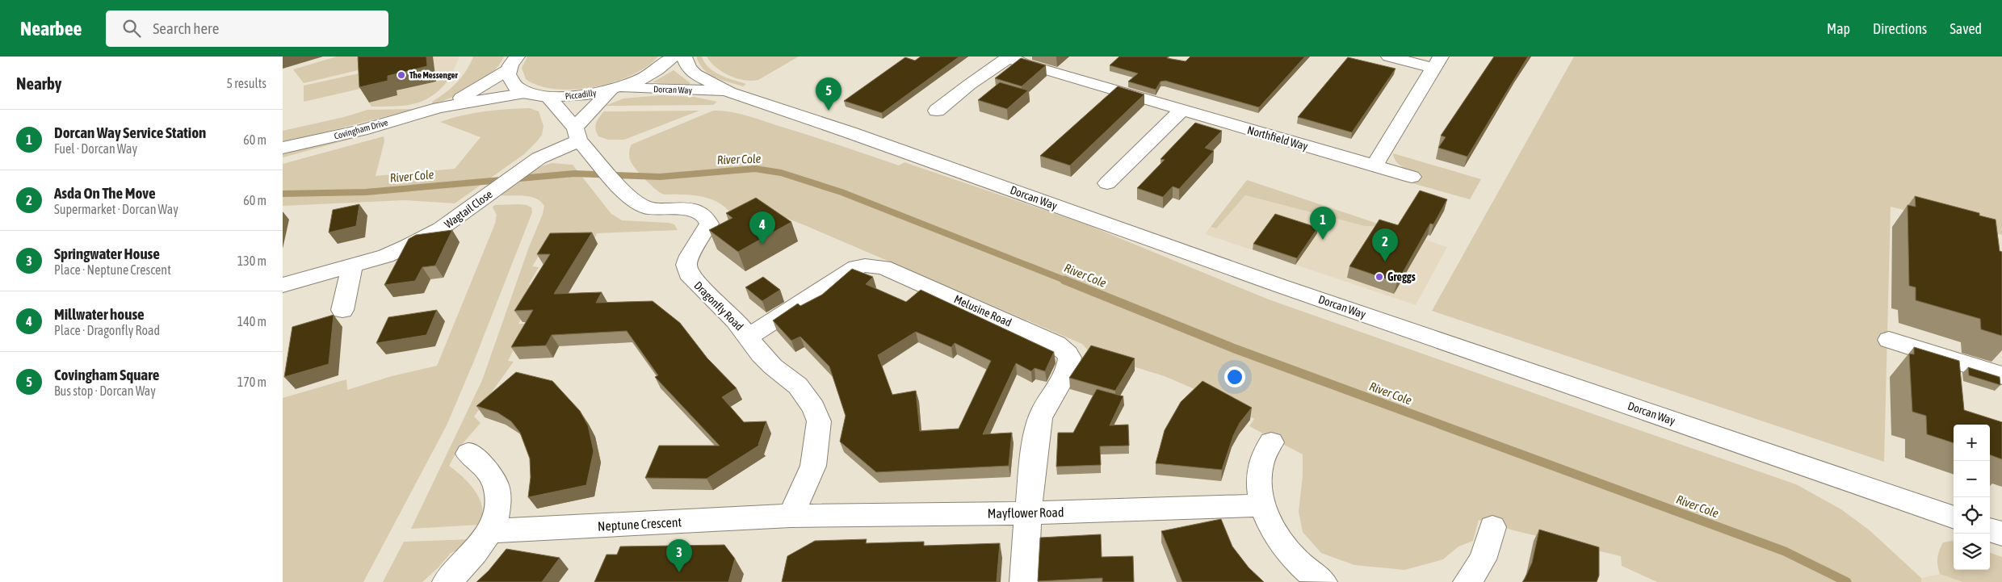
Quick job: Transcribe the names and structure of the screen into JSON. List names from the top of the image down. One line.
{"streets":{"street":["Dorcan Way","Piccadilly","Covingham Drive","Northfield Way","Wagtail Close","Dragonfly Road","Melusine Road","Mayflower Road","Neptune Crescent"]},"crossings":[["Dorcan Way","Piccadilly"],["Piccadilly","Covingham Drive"],["Piccadilly","Dragonfly Road"],["Wagtail Close","Dragonfly Road"],["Dragonfly Road","Melusine Road"],["Dragonfly Road","Mayflower Road"],["Dragonfly Road","Neptune Crescent"],["Melusine Road","Mayflower Road"],["Mayflower Road","Neptune Crescent"]],"water":["River Cole"],"places":["The Messenger","Greggs"],"page":{"header":"Nearbee","search":"Search here","nav":["Map","Directions","Saved"],"heading":["Nearby","5 results"],"pins":["5","1","4","2","3"],"list":[{"mark":"1","name":"Dorcan Way Service Station","note":"Fuel · Dorcan Way","value":"60 m"},{"mark":"2","name":"Asda On The Move","note":"Supermarket · Dorcan Way","value":"60 m"},{"mark":"3","name":"Springwater House","note":"Place · Neptune Crescent","value":"130 m"},{"mark":"4","name":"Millwater house","note":"Place · Dragonfly Road","value":"140 m"},{"mark":"5","name":"Covingham Square","note":"Bus stop · Dorcan Way","value":"170 m"}],"map_buttons":["+","−"]}}
